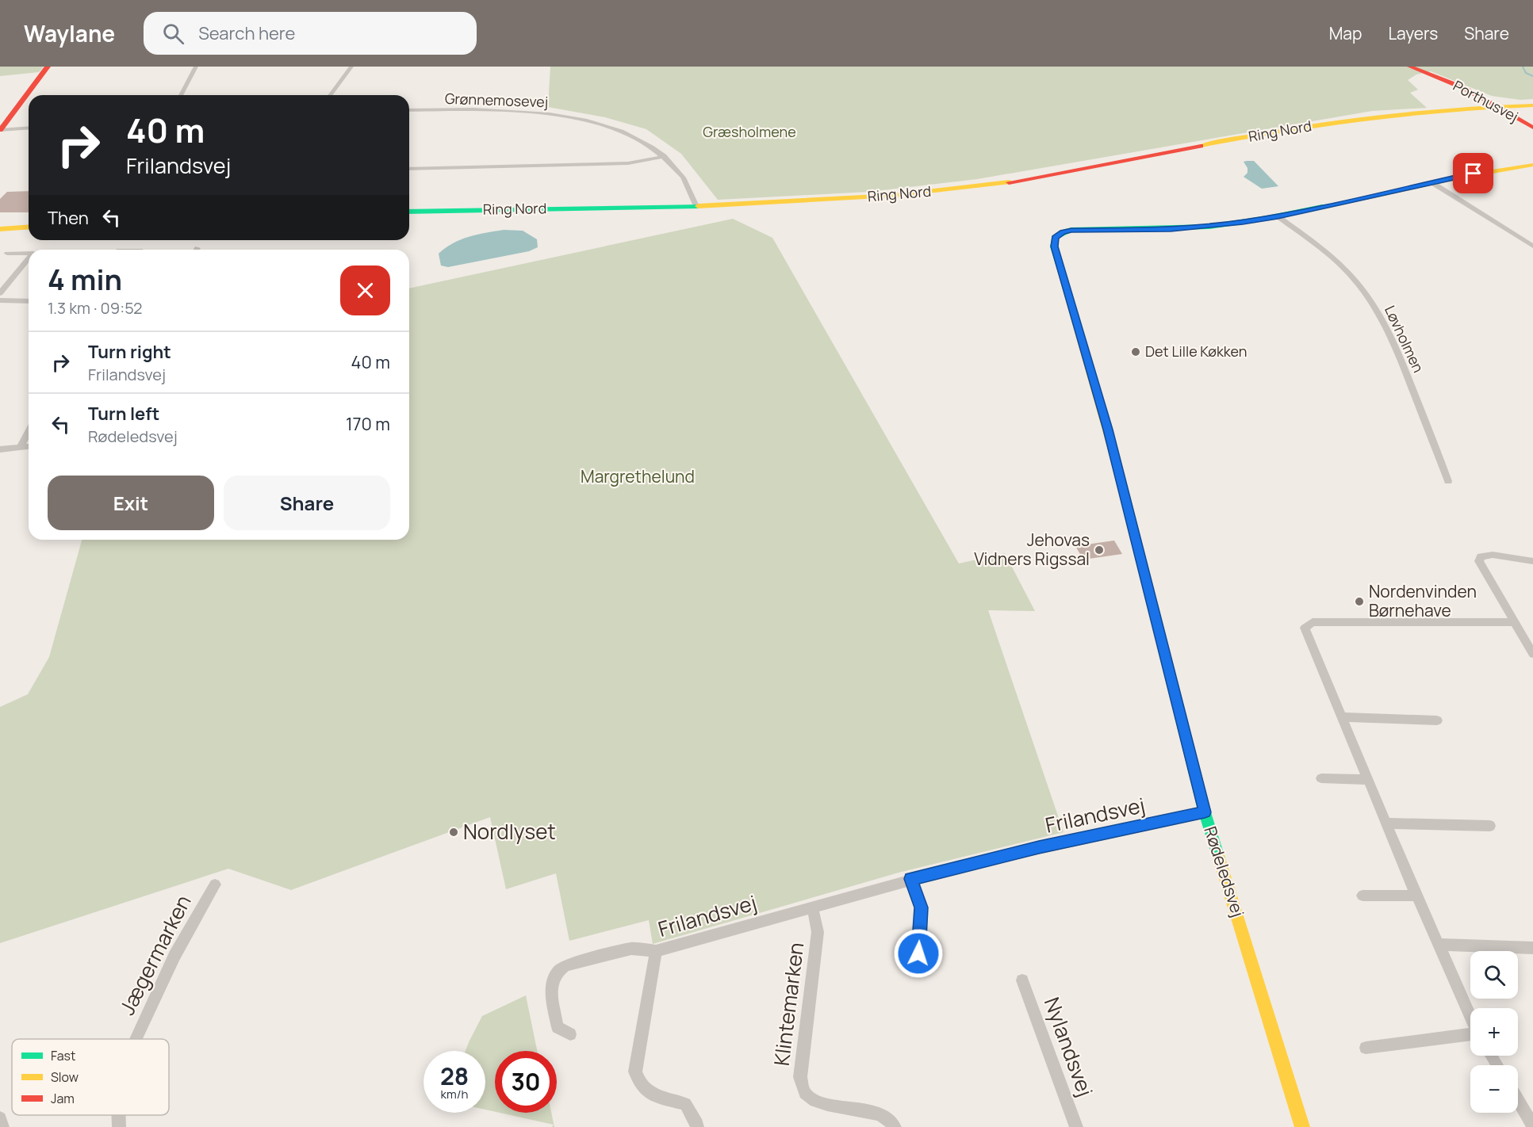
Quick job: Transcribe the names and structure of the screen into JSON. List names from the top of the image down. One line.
{"streets":{"main road":["Porthusvej","Ring Nord","Rødeledsvej"],"street":["Grønnemosevej","Løvholmen","Frilandsvej","Jægermarken","Klintemarken","Nylandsvej"]},"crossings":[["Grønnemosevej","Ring Nord"],["Porthusvej","Ring Nord"],["Løvholmen","Rødeledsvej"],["Frilandsvej","Rødeledsvej"],["Frilandsvej","Klintemarken"]],"parks":["Græsholmene","Margrethelund"],"places":["Det Lille Køkken","Jehovas Vidners Rigssal","Nordenvinden Børnehave","Nordlyset"],"legend":["Fast","Slow","Jam"],"page":{"header":"Waylane","search":"Search here","nav":["Map","Layers","Share"],"turn":["40 m","Frilandsvej"],"then":"Then","heading":["4 min","1.3 km · 09:52"],"list":[{"name":"Turn right","note":"Frilandsvej","value":"40 m"},{"name":"Turn left","note":"Rødeledsvej","value":"170 m"}],"buttons":["Exit","Share"],"map_buttons":["+","−"],"speed":"28 km/h","limit":"30"}}
